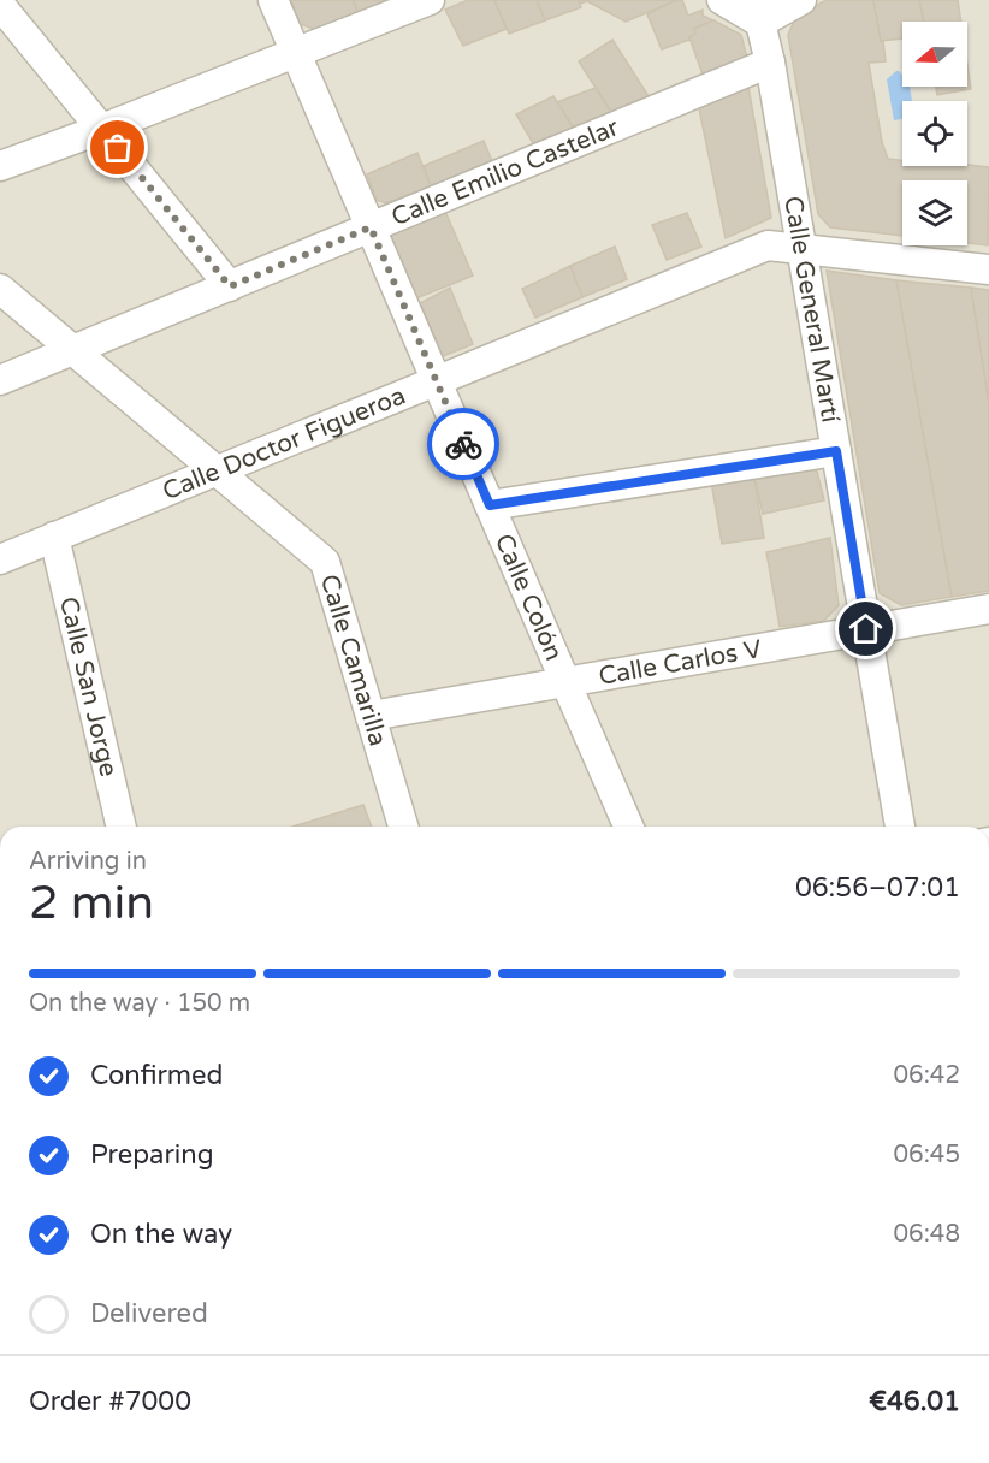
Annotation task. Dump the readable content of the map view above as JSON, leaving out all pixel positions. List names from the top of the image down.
{
  "streets": {
    "street": [
      "Calle Emilio Castelar",
      "Calle General Martí",
      "Calle Doctor Figueroa",
      "Calle Colón",
      "Calle Camarilla",
      "Calle Carlos V",
      "Calle San Jorge"
    ]
  },
  "crossings": [
    ["Calle Emilio Castelar", "Calle General Martí"],
    ["Calle Emilio Castelar", "Calle Colón"],
    ["Calle Emilio Castelar", "Calle Camarilla"],
    ["Calle General Martí", "Calle Doctor Figueroa"],
    ["Calle General Martí", "Calle Carlos V"],
    ["Calle Doctor Figueroa", "Calle Colón"],
    ["Calle Doctor Figueroa", "Calle Camarilla"],
    ["Calle Doctor Figueroa", "Calle San Jorge"],
    ["Calle Colón", "Calle Carlos V"],
    ["Calle Camarilla", "Calle Carlos V"]
  ],
  "north": "left",
  "page": {
    "heading": ["2 min", "Arriving in", "06:56–07:01"],
    "panel": ["Order #7000", "€46.01"],
    "bar": "On the way · 150 m",
    "list": [
      ["Confirmed", "06:42"],
      ["Preparing", "06:45"],
      ["On the way", "06:48"],
      "Delivered"
    ]
  }
}
